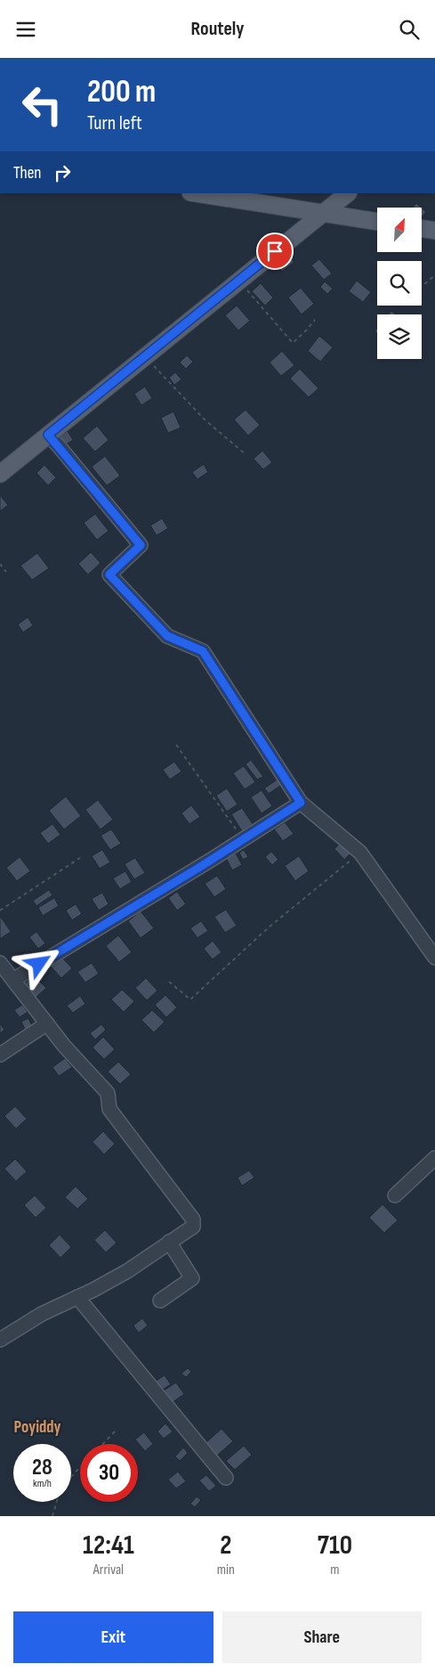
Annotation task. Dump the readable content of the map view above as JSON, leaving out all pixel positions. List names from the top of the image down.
{
  "districts": ["Poyiddy"],
  "north": "top right",
  "page": {
    "header": "Routely",
    "turn": ["200 m", "Turn left"],
    "then": "Then",
    "speed": "28 km/h",
    "limit": "30",
    "eta": [
      "12:41",
      "Arrival",
      "2",
      "min",
      "710",
      "m"
    ],
    "buttons": ["Exit", "Share"]
  }
}
